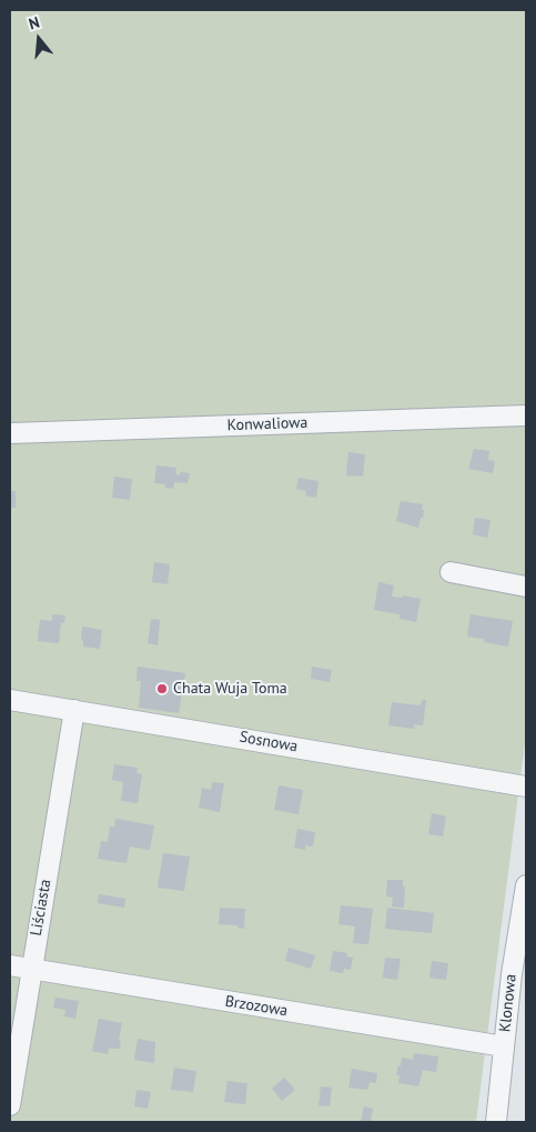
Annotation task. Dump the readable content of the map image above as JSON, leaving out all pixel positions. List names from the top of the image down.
{
  "streets": {
    "street": [
      "Konwaliowa",
      "Sosnowa",
      "Liściasta",
      "Klonowa",
      "Brzozowa"
    ]
  },
  "crossings": [
    ["Sosnowa", "Liściasta"],
    ["Liściasta", "Brzozowa"],
    ["Klonowa", "Brzozowa"]
  ],
  "places": ["Chata Wuja Toma"],
  "north": "top"
}
